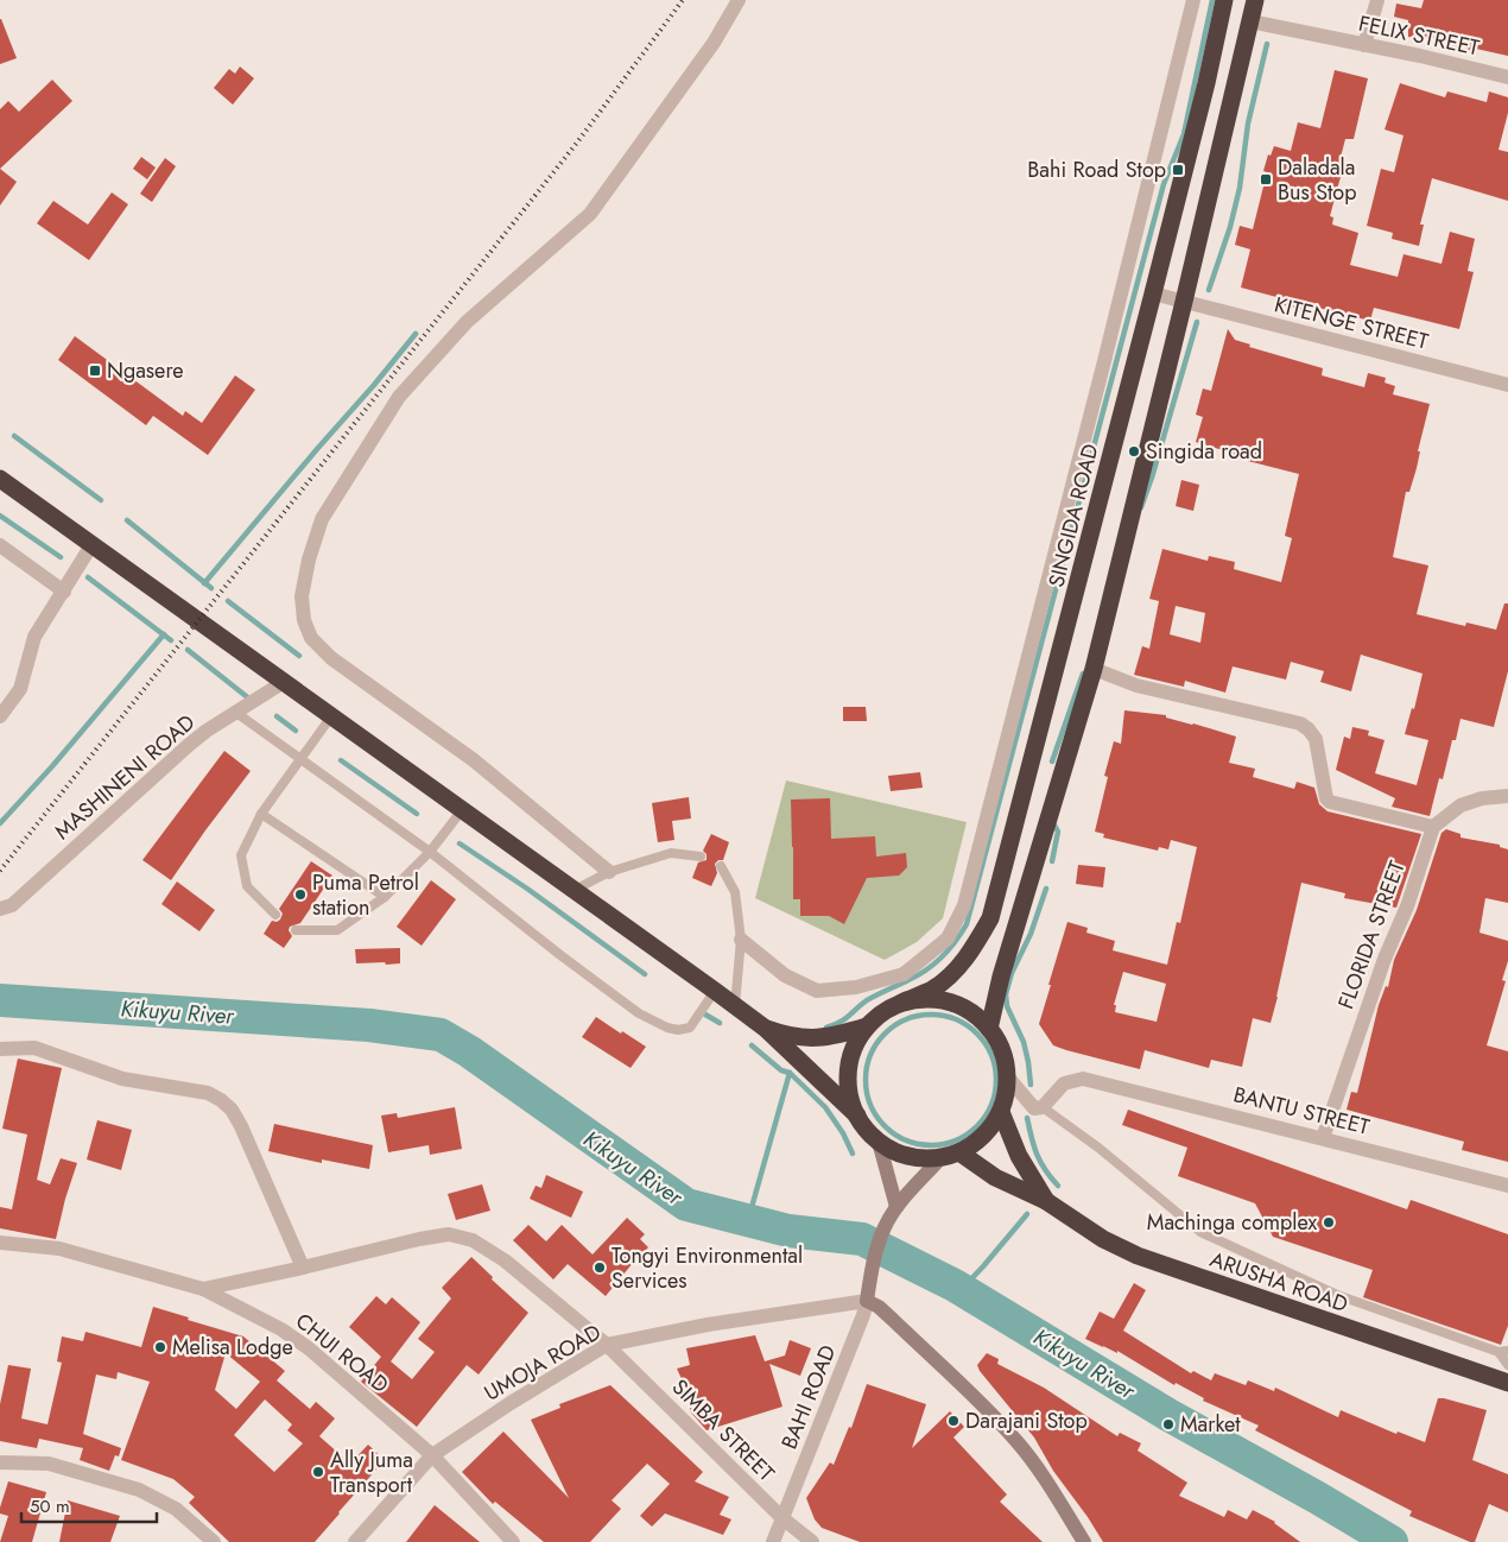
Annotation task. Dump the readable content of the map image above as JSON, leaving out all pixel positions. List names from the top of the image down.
{
  "streets": {
    "highway": ["SINGIDA ROAD", "ARUSHA ROAD"],
    "street": [
      "FELIX STREET",
      "KITENGE STREET",
      "MASHINENI ROAD",
      "FLORIDA STREET",
      "BANTU STREET",
      "CHUI ROAD",
      "UMOJA ROAD",
      "BAHI ROAD",
      "SIMBA STREET"
    ]
  },
  "crossings": [
    ["KITENGE STREET", "SINGIDA ROAD"],
    ["SINGIDA ROAD", "ARUSHA ROAD"],
    ["FLORIDA STREET", "BANTU STREET"],
    ["CHUI ROAD", "UMOJA ROAD"],
    ["CHUI ROAD", "SIMBA STREET"],
    ["UMOJA ROAD", "BAHI ROAD"],
    ["UMOJA ROAD", "SIMBA STREET"],
    ["BAHI ROAD", "SIMBA STREET"]
  ],
  "water": ["Kikuyu River"],
  "places": {
    "transit": ["Bahi Road Stop", "Daladala Bus Stop", "Ngasere"],
    "other": [
      "Singida road",
      "Puma Petrol station",
      "Machinga complex",
      "Tongyi Environmental Services",
      "Melisa Lodge",
      "Darajani Stop",
      "Market",
      "Ally Juma Transport"
    ]
  },
  "scale_bar": "50 m"
}
